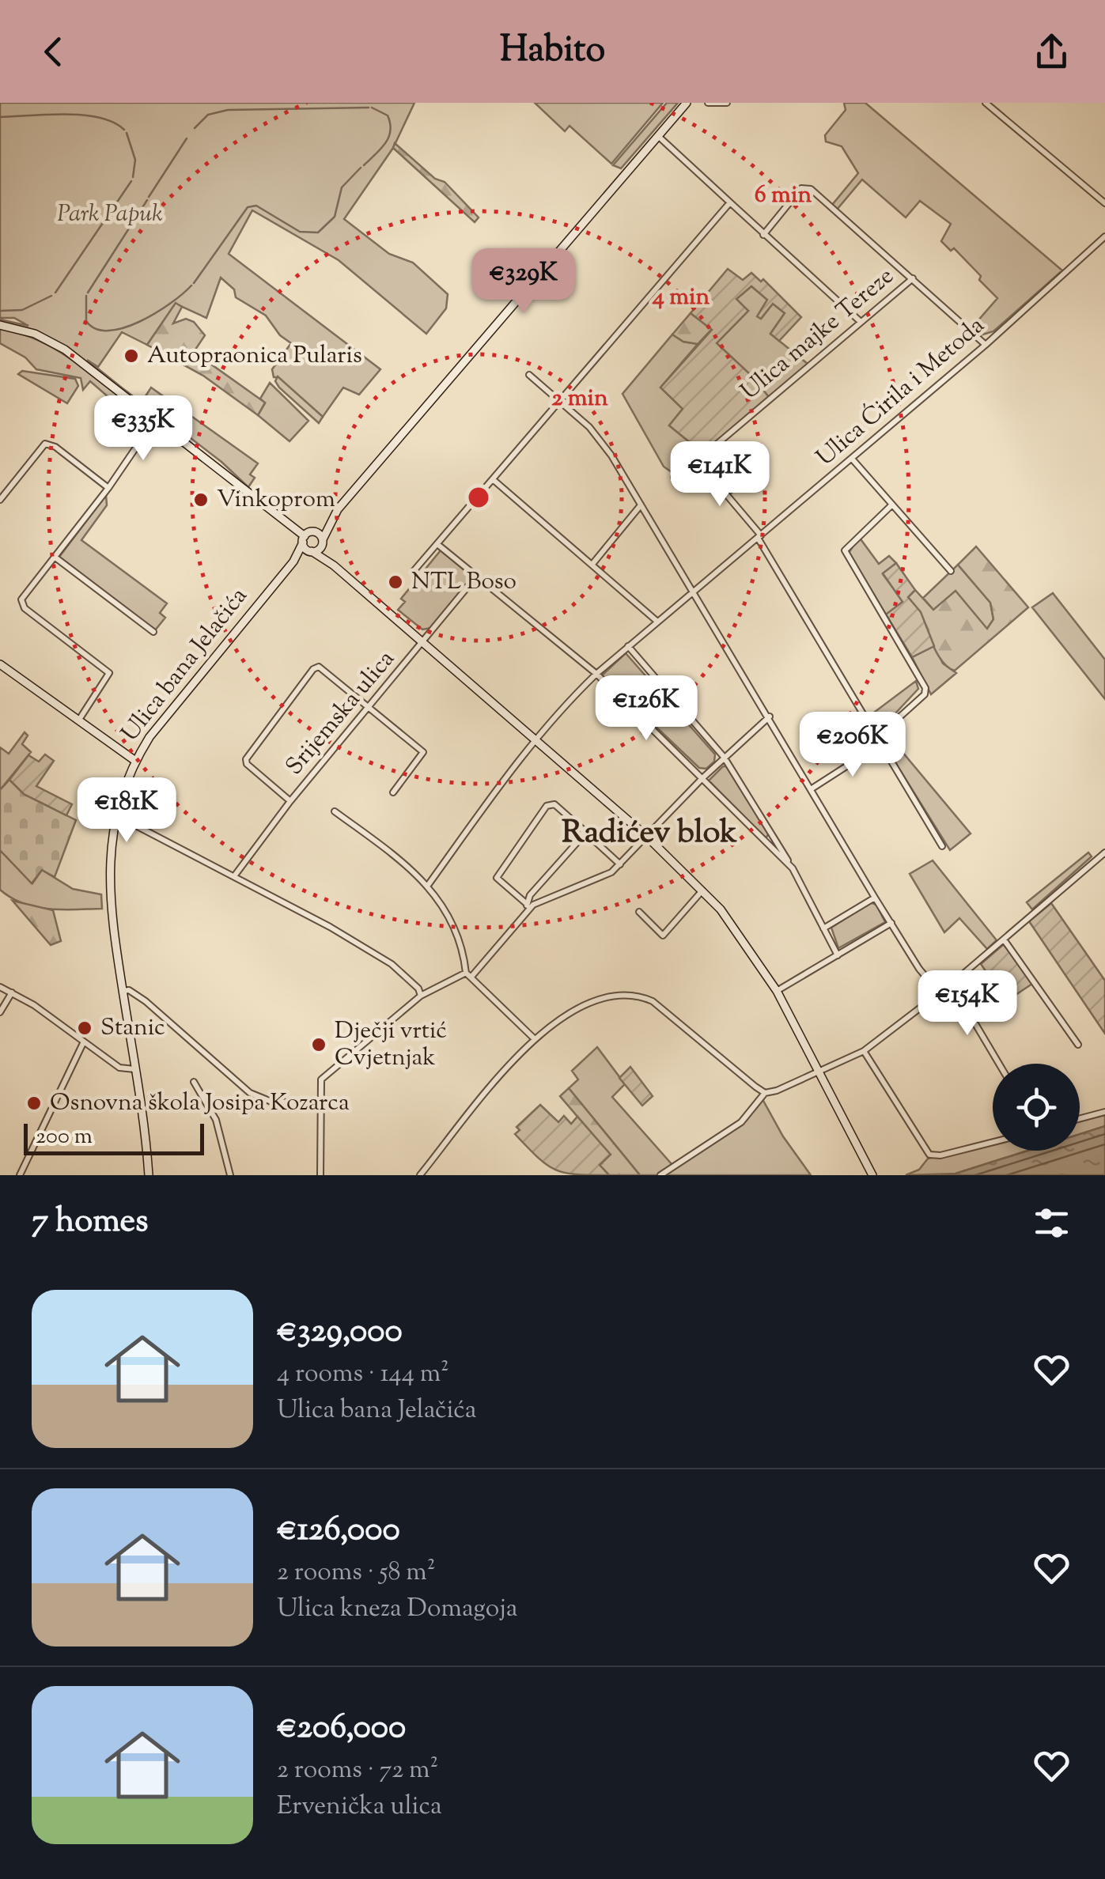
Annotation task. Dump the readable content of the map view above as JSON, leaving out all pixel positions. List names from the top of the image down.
{
  "streets": {
    "main road": ["Ulica bana Jelačića"],
    "street": ["Ulica majke Tereze", "Ulica Ćirila i Metoda", "Srijemska ulica"]
  },
  "districts": ["Radićev blok"],
  "parks": ["Park Papuk"],
  "places": [
    "Autopraonica Pularis",
    "Vinkoprom",
    "NTL Boso",
    "Stanic",
    "Dječji vrtić Cvjetnjak",
    "Osnovna škola Josipa Kozarca"
  ],
  "scale_bar": "200 m",
  "page": {
    "header": "Habito",
    "price": [
      "€329K",
      "€335K",
      "€141K",
      "€126K",
      "€206K",
      "€181K",
      "€154K"
    ],
    "scale": "200 m",
    "heading": "7 homes",
    "list": [
      {
        "name": "€329,000",
        "note": "4 rooms · 144 m² · Ulica bana Jelačića"
      },
      {
        "name": "€126,000",
        "note": "2 rooms · 58 m² · Ulica kneza Domagoja"
      },
      {
        "name": "€206,000",
        "note": "2 rooms · 72 m² · Ervenička ulica"
      }
    ]
  },
  "rings": ["6 min", "4 min", "2 min"]
}
